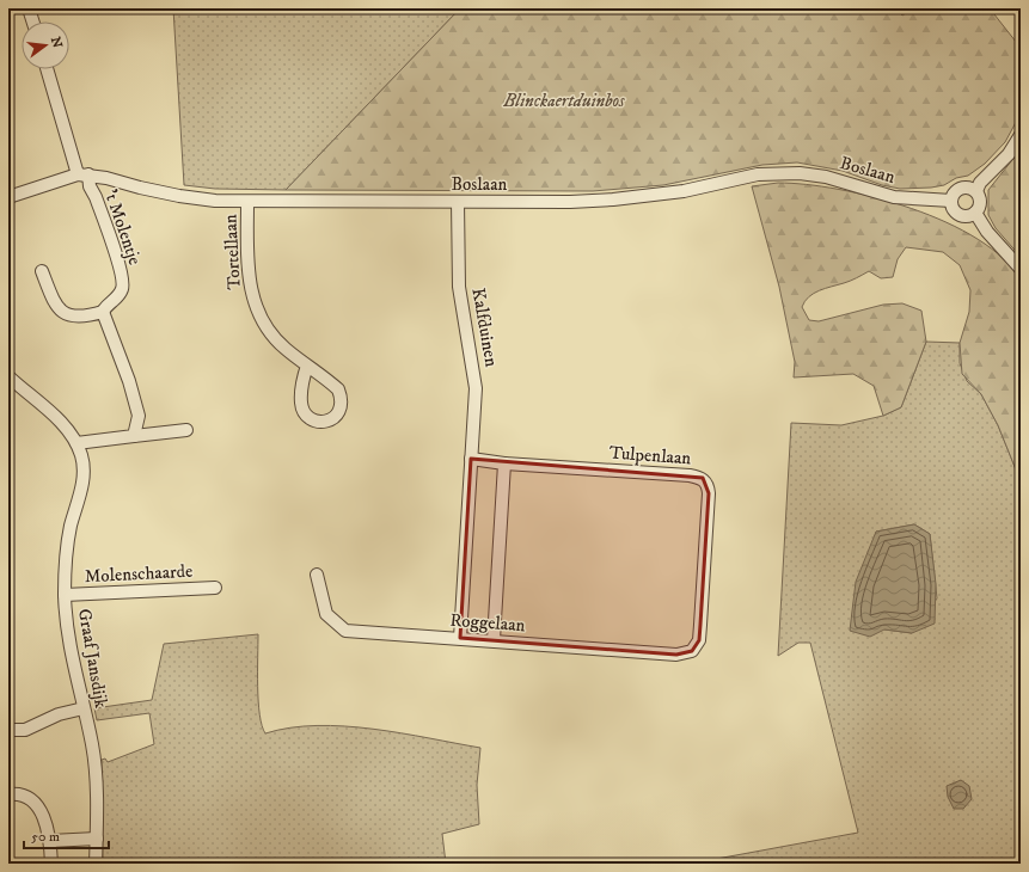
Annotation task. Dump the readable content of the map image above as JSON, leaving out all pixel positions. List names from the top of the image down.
{
  "streets": {
    "street": [
      "Boslaan",
      "'t Molentje",
      "Tortellaan",
      "Kalfduinen",
      "Tulpenlaan",
      "Molenschaarde",
      "Roggelaan",
      "Graaf Jansdijk"
    ]
  },
  "crossings": [
    ["Boslaan", "'t Molentje"],
    ["Boslaan", "Tortellaan"],
    ["Boslaan", "Kalfduinen"],
    ["Kalfduinen", "Roggelaan"],
    ["Tulpenlaan", "Roggelaan"],
    ["Molenschaarde", "Graaf Jansdijk"]
  ],
  "parks": ["Blinckaertduinbos"],
  "scale_bar": "50 m",
  "north": "right"
}
